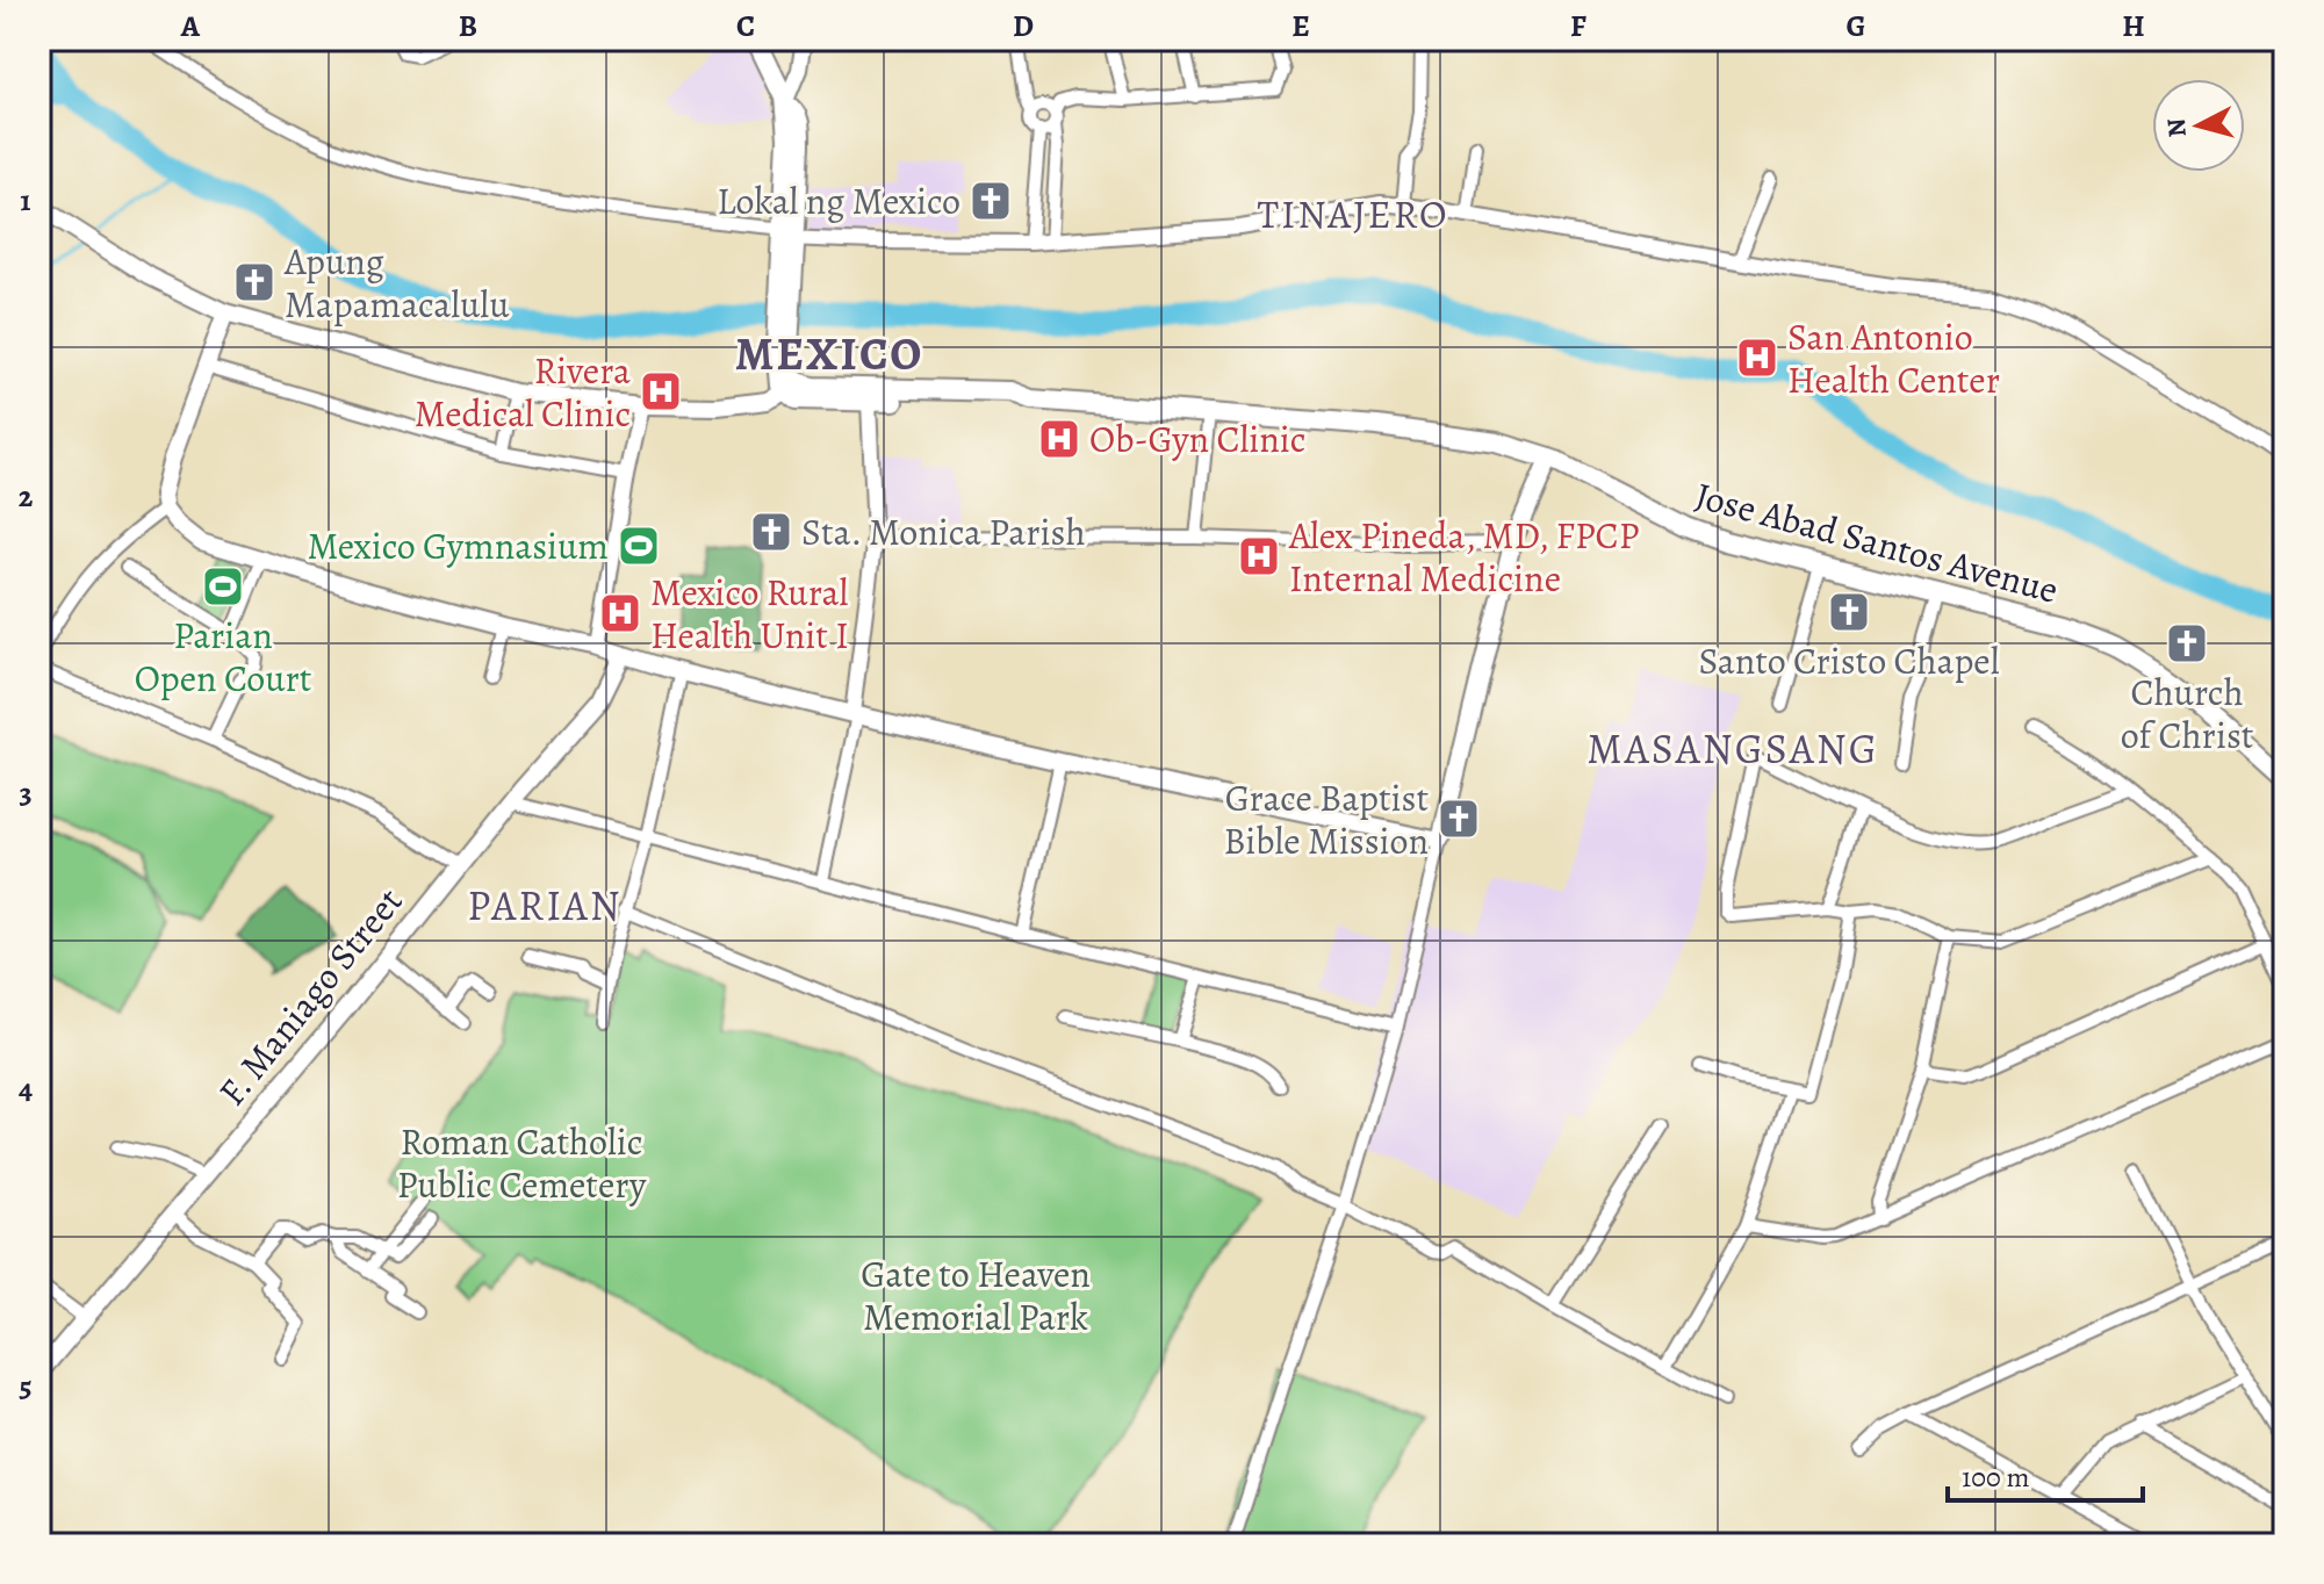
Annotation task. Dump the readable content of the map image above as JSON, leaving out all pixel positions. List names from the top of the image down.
{
  "streets": {
    "highway": ["Jose Abad Santos Avenue"],
    "main road": ["F. Maniago Street"]
  },
  "districts": [
    "TINAJERO",
    "MEXICO",
    "MASANGSANG",
    "PARIAN"
  ],
  "parks": ["Roman Catholic Public Cemetery", "Gate to Heaven Memorial Park"],
  "places": {
    "church": [
      "Lokal ng Mexico",
      "Apung Mapamacalulu",
      "Sta. Monica Parish",
      "Santo Cristo Chapel",
      "Church of Christ",
      "Grace Baptist Bible Mission"
    ],
    "hospital": [
      "San Antonio Health Center",
      "Rivera Medical Clinic",
      "Ob-Gyn Clinic",
      "Alex Pineda, MD, FPCP Internal Medicine",
      "Mexico Rural Health Unit I"
    ],
    "sports": ["Mexico Gymnasium", "Parian Open Court"]
  },
  "scale_bar": "100 m",
  "north": "left",
  "grid": {
    "columns": [
      "A",
      "B",
      "C",
      "D",
      "E",
      "F",
      "G",
      "H"
    ],
    "rows": [
      "1",
      "2",
      "3",
      "4",
      "5"
    ]
  }
}
